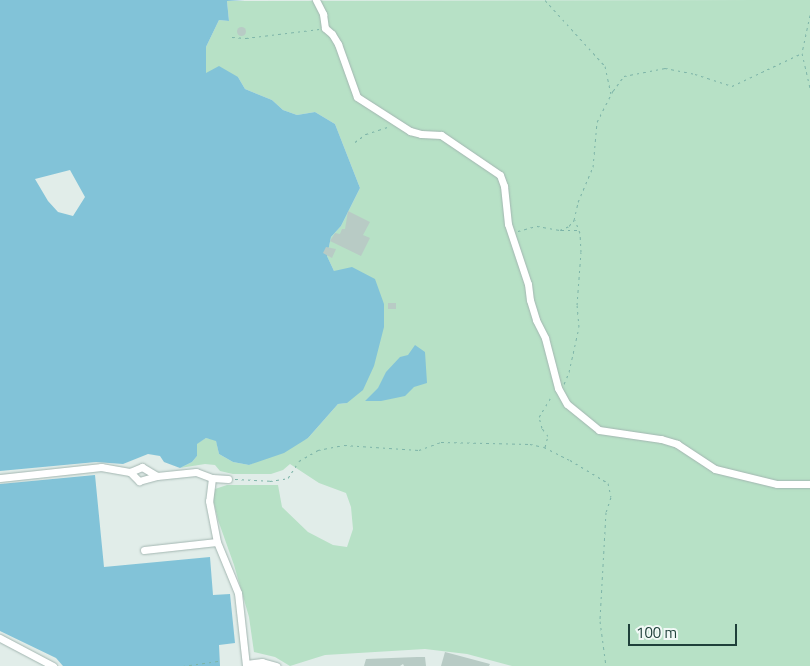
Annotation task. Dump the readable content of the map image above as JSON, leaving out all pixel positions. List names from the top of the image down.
{
  "scale_bar": "100 m"
}
